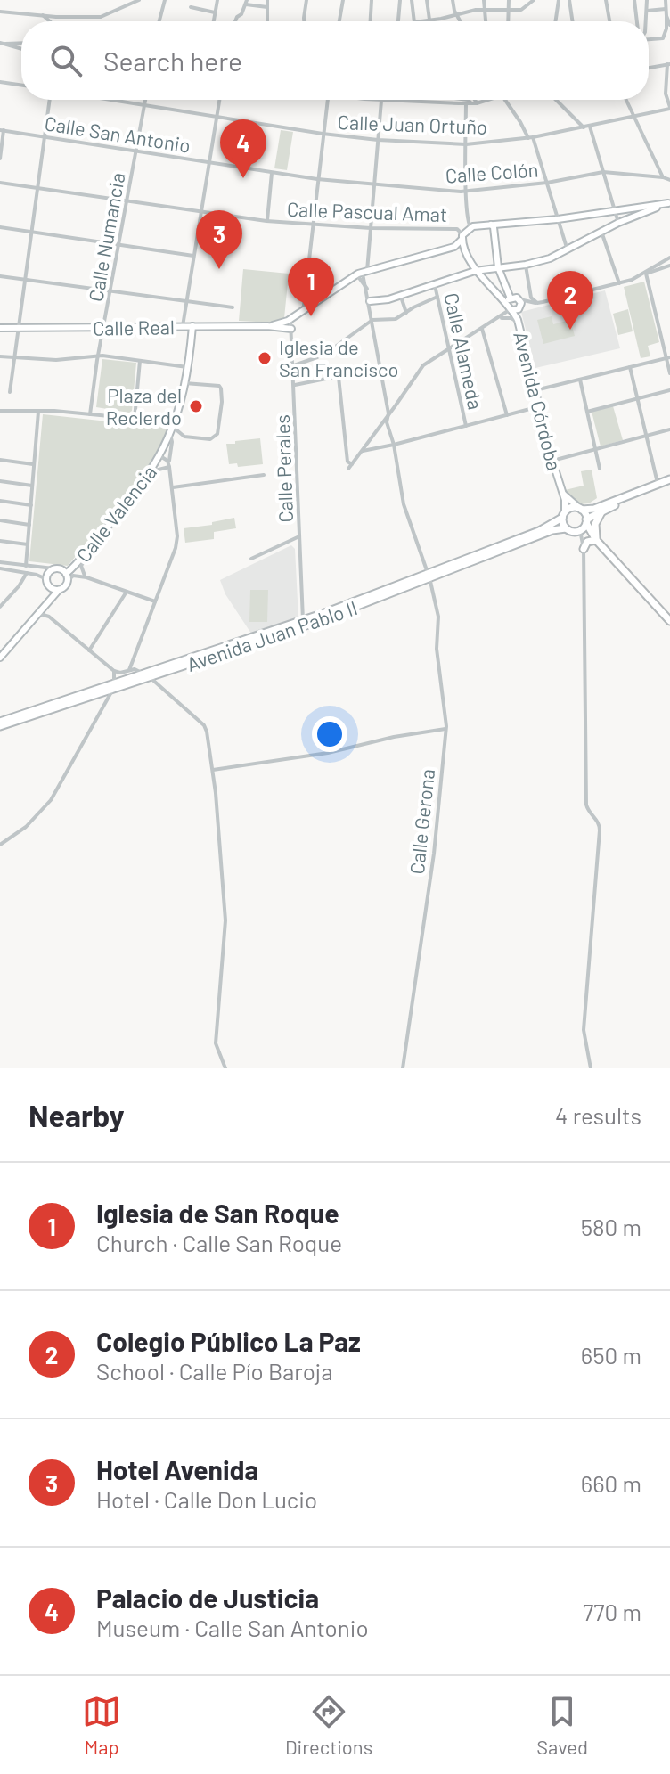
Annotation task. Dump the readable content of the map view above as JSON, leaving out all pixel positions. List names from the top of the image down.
{
  "streets": {
    "main road": [
      "Calle Real",
      "Avenida Córdoba",
      "Calle Valencia",
      "Avenida Juan Pablo II"
    ],
    "street": [
      "Calle Juan Ortuño",
      "Calle San Antonio",
      "Calle Colón",
      "Calle Pascual Amat",
      "Calle Numancia",
      "Calle Alameda",
      "Calle Perales",
      "Calle Gerona"
    ]
  },
  "crossings": [
    ["Calle Juan Ortuño", "Calle Numancia"],
    ["Calle San Antonio", "Calle Colón"],
    ["Calle San Antonio", "Calle Numancia"],
    ["Calle Pascual Amat", "Calle Numancia"],
    ["Calle Numancia", "Calle Real"],
    ["Calle Real", "Calle Valencia"],
    ["Calle Perales", "Avenida Juan Pablo II"],
    ["Avenida Juan Pablo II", "Calle Gerona"]
  ],
  "places": ["Iglesia de San Francisco", "Plaza del Reclerdo"],
  "page": {
    "search": "Search here",
    "pins": [
      "4",
      "3",
      "1",
      "2"
    ],
    "heading": ["Nearby", "4 results"],
    "list": [
      {
        "mark": "1",
        "name": "Iglesia de San Roque",
        "note": "Church · Calle San Roque",
        "value": "580 m"
      },
      {
        "mark": "2",
        "name": "Colegio Público La Paz",
        "note": "School · Calle Pío Baroja",
        "value": "650 m"
      },
      {
        "mark": "3",
        "name": "Hotel Avenida",
        "note": "Hotel · Calle Don Lucio",
        "value": "660 m"
      },
      {
        "mark": "4",
        "name": "Palacio de Justicia",
        "note": "Museum · Calle San Antonio",
        "value": "770 m"
      }
    ],
    "nav": ["Map", "Directions", "Saved"]
  }
}
